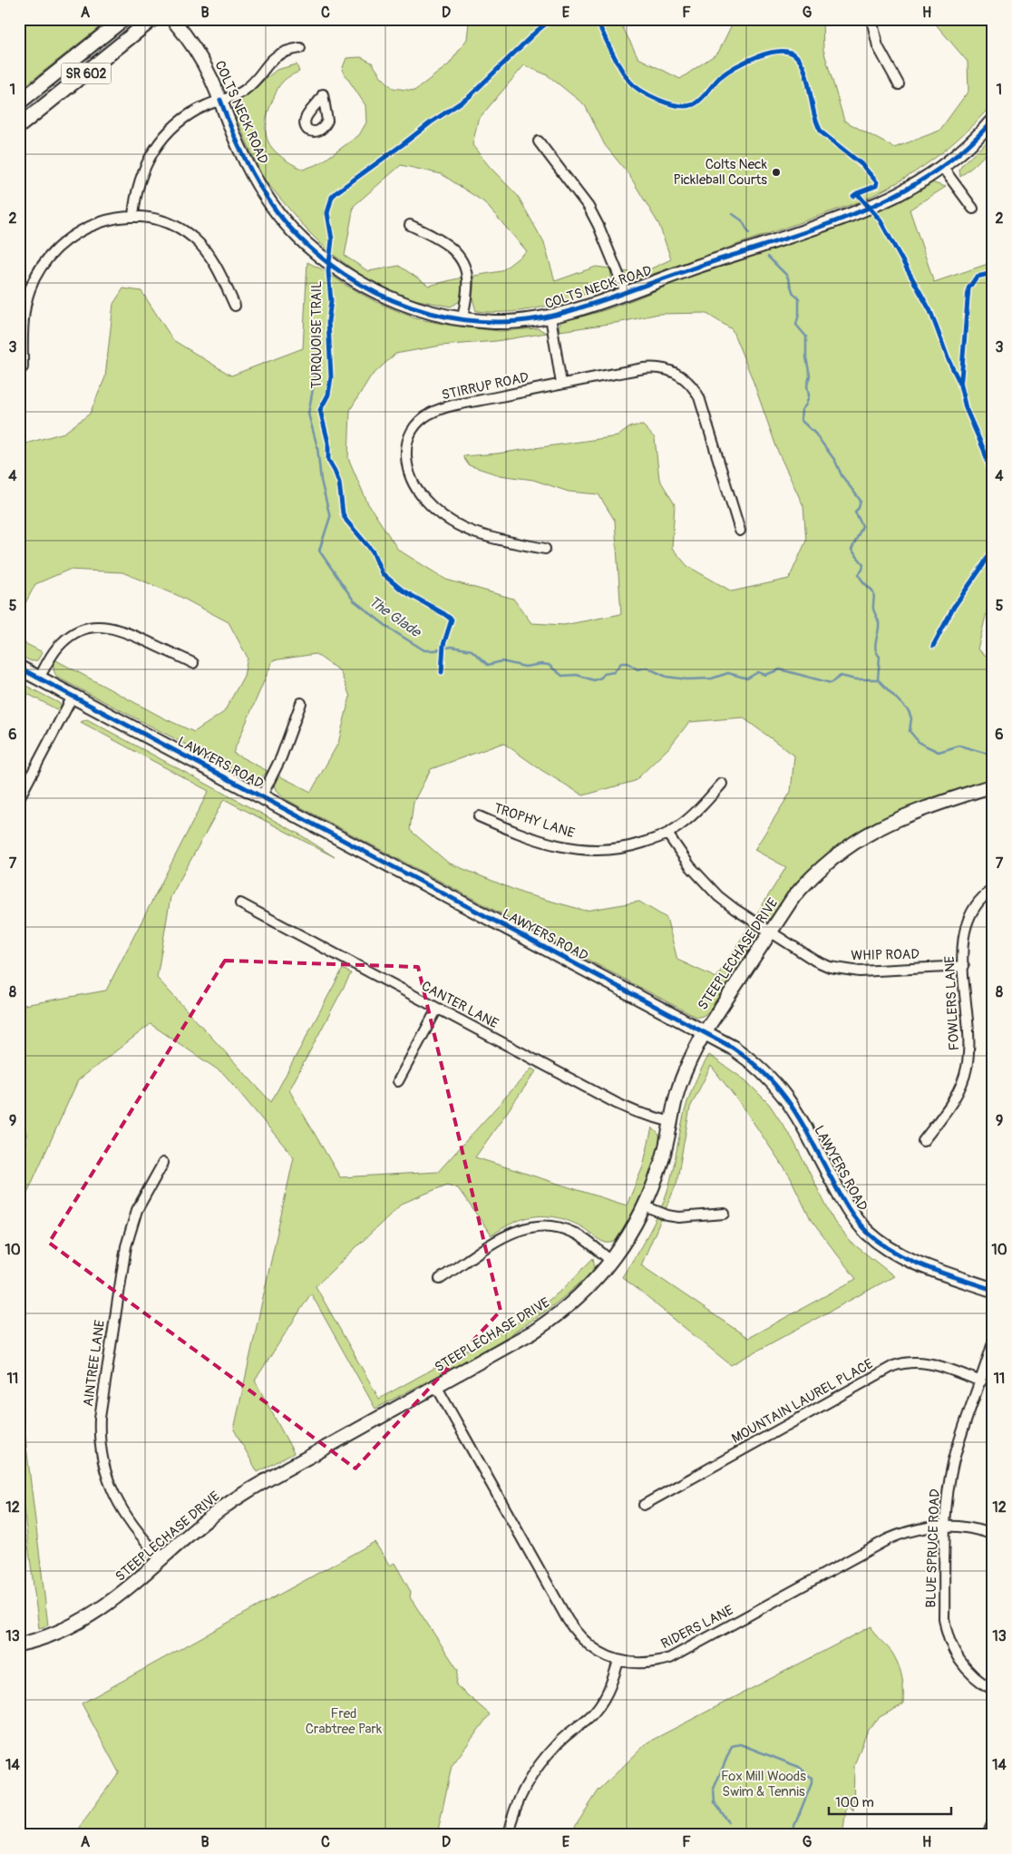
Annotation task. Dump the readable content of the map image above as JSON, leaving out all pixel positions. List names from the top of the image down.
{
  "streets": {
    "main road": ["SR 602", "LAWYERS ROAD"],
    "street": [
      "COLTS NECK ROAD",
      "STIRRUP ROAD",
      "TROPHY LANE",
      "STEEPLECHASE DRIVE",
      "WHIP ROAD",
      "FOWLERS LANE",
      "CANTER LANE",
      "AINTREE LANE",
      "MOUNTAIN LAUREL PLACE",
      "BLUE SPRUCE ROAD",
      "RIDERS LANE"
    ],
    "cycle path": ["TURQUOISE TRAIL"]
  },
  "crossings": [
    ["LAWYERS ROAD", "STEEPLECHASE DRIVE"],
    ["TROPHY LANE", "WHIP ROAD"],
    ["STEEPLECHASE DRIVE", "WHIP ROAD"],
    ["STEEPLECHASE DRIVE", "CANTER LANE"],
    ["STEEPLECHASE DRIVE", "AINTREE LANE"],
    ["STEEPLECHASE DRIVE", "RIDERS LANE"],
    ["WHIP ROAD", "FOWLERS LANE"],
    ["MOUNTAIN LAUREL PLACE", "BLUE SPRUCE ROAD"],
    ["BLUE SPRUCE ROAD", "RIDERS LANE"]
  ],
  "water": ["The Glade"],
  "parks": ["Fred Crabtree Park", "Fox Mill Woods Swim & Tennis"],
  "places": ["Colts Neck Pickleball Courts"],
  "scale_bar": "100 m",
  "grid": {
    "columns": [
      "A",
      "B",
      "C",
      "D",
      "E",
      "F",
      "G",
      "H"
    ],
    "rows": [
      "1",
      "2",
      "3",
      "4",
      "5",
      "6",
      "7",
      "8",
      "9",
      "10",
      "11",
      "12",
      "13",
      "14"
    ]
  }
}
